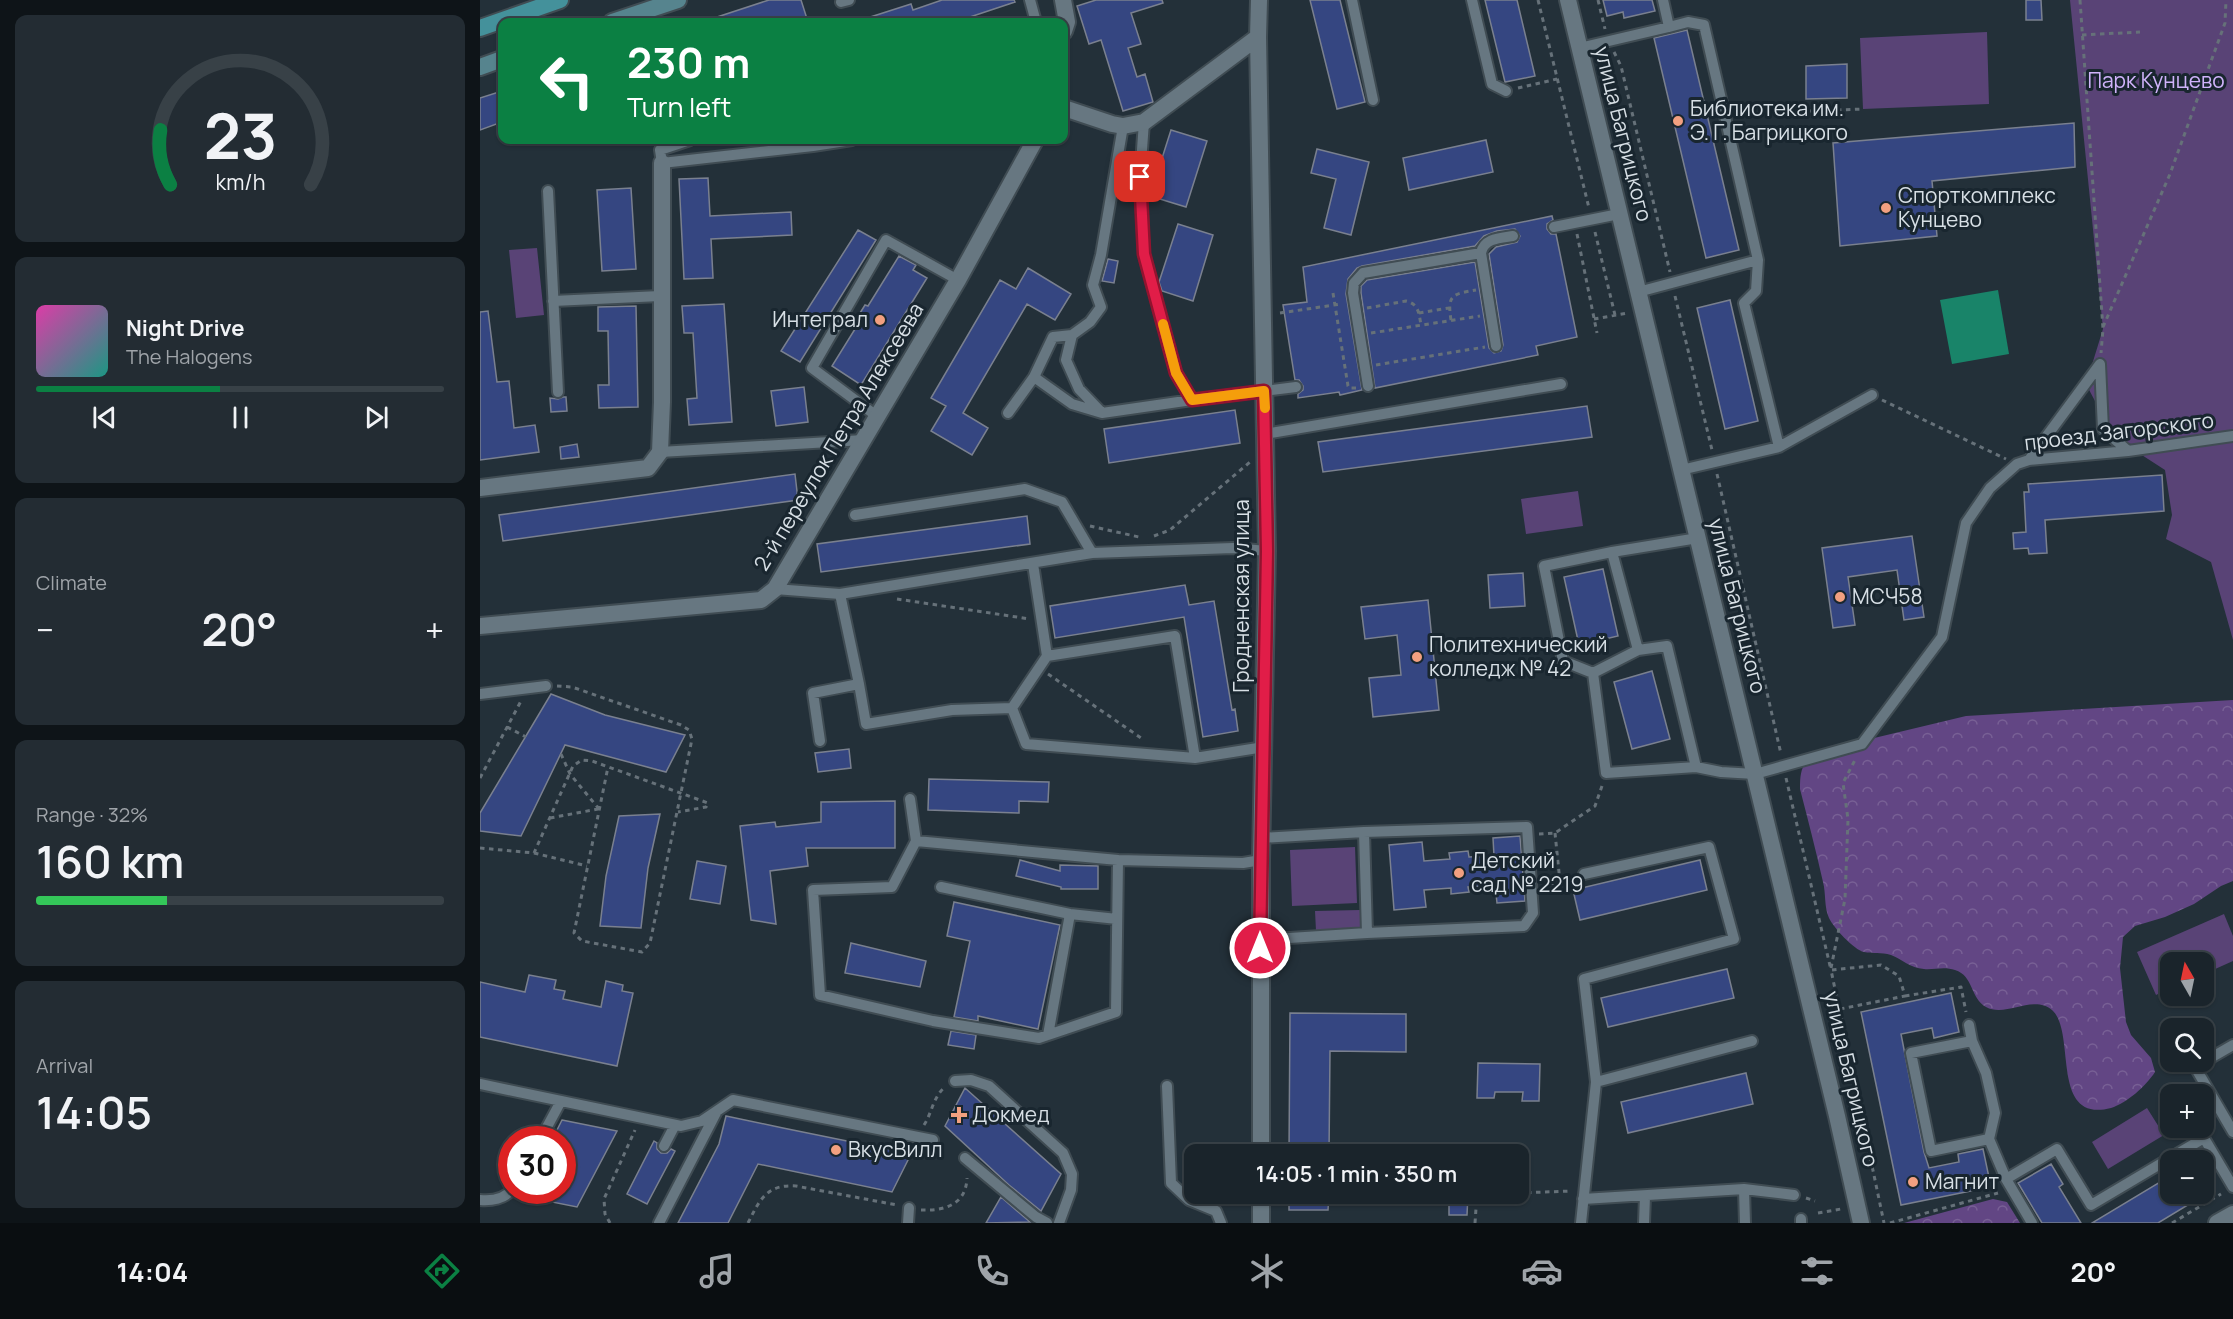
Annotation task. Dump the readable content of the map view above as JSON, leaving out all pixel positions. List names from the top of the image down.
{
  "streets": {
    "street": ["улица Багрицкого", "2-й переулок Петра Алексеева", "Гродненская улица"],
    "lane": ["проезд Загорского"]
  },
  "parks": ["Парк Кунцево"],
  "places": {
    "other": [
      "Библиотека им. Э. Г. Багрицкого",
      "Спорткомплекс Кунцево",
      "Интеграл",
      "МСЧ58",
      "Политехнический колледж № 42",
      "Детский сад № 2219",
      "ВкусВилл",
      "Магнит"
    ],
    "health": ["Докмед"]
  },
  "north": "top",
  "page": {
    "turn": ["230 m", "Turn left"],
    "song": ["Night Drive", "The Halogens"],
    "tile": [
      "Climate",
      ["Range · 32%", "160 km"],
      ["Arrival", "14:05"]
    ],
    "heat": ["−", "20°", "+"],
    "map_buttons": ["+", "−"],
    "limit": "30",
    "trip": "14:05 · 1 min · 350 m",
    "tabs": ["14:04", "20°"],
    "gauge": ["23", "km/h"]
  }
}
